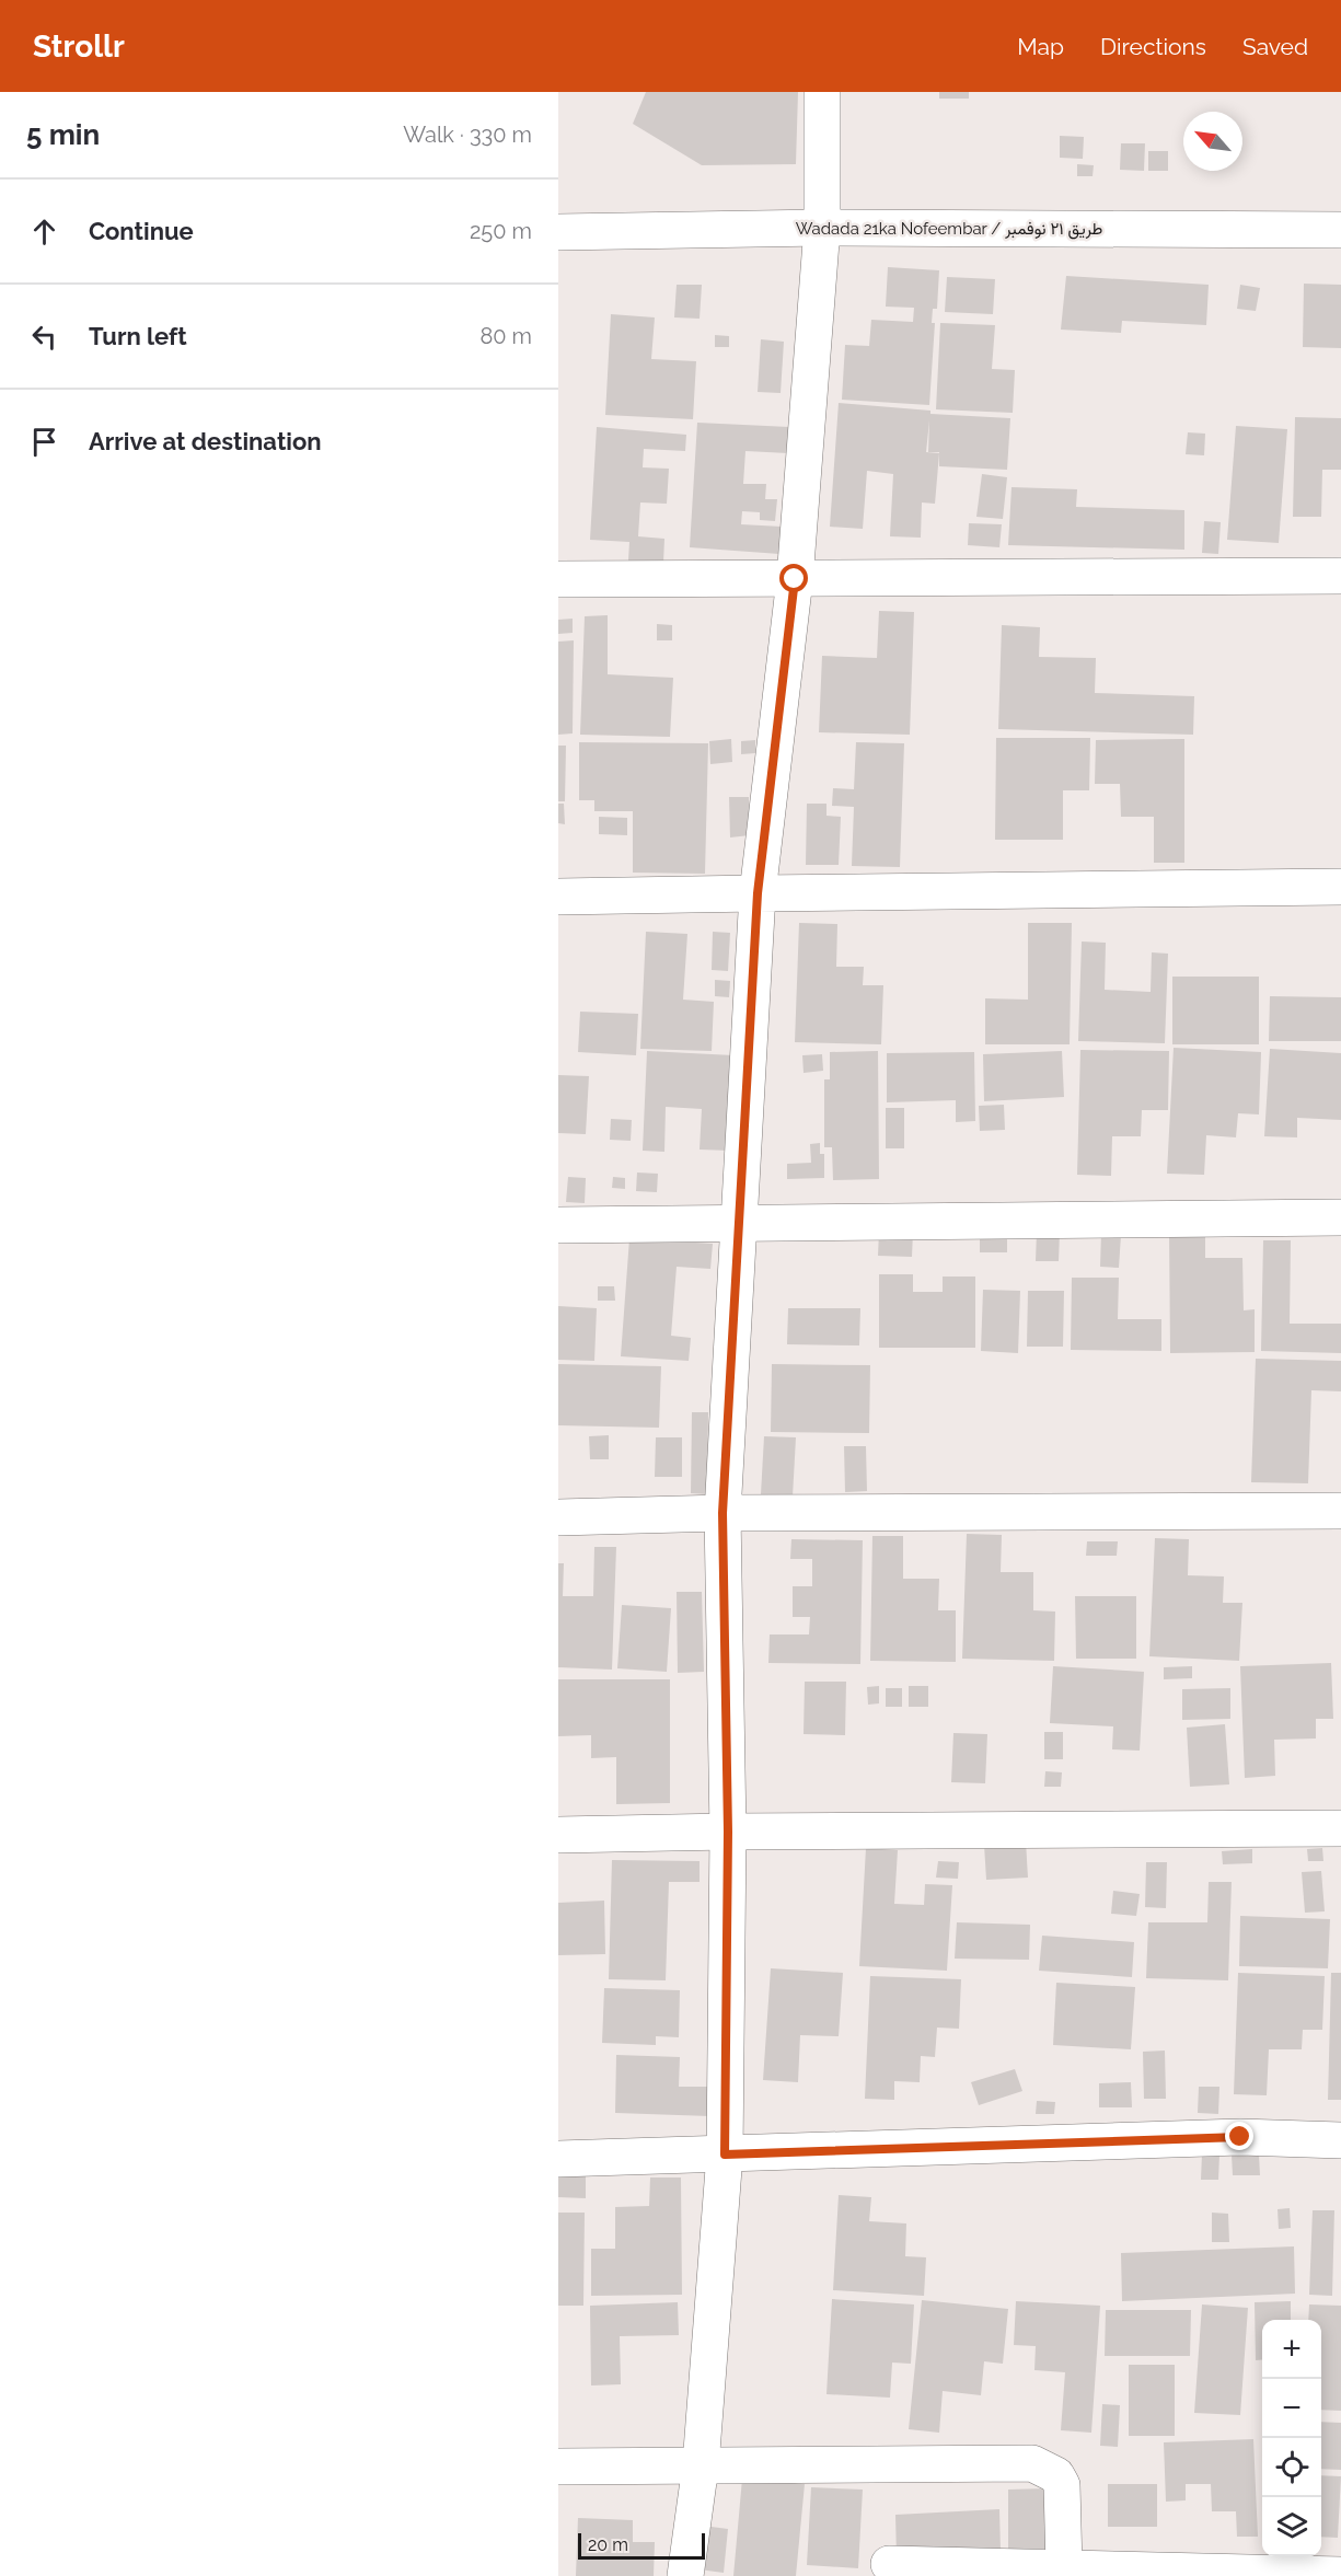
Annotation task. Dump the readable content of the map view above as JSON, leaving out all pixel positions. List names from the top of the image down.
{
  "streets": {
    "street": ["Wadada 21ka Nofeembar / طريق ٢١ نوفمبر"]
  },
  "scale_bar": "20 m",
  "north": "top left",
  "page": {
    "header": "Strollr",
    "nav": ["Map", "Directions", "Saved"],
    "heading": ["5 min", "Walk · 330 m"],
    "list": [
      ["Continue", "250 m"],
      ["Turn left", "80 m"],
      "Arrive at destination"
    ],
    "map_buttons": ["+", "−"],
    "scale": "20 m"
  }
}
